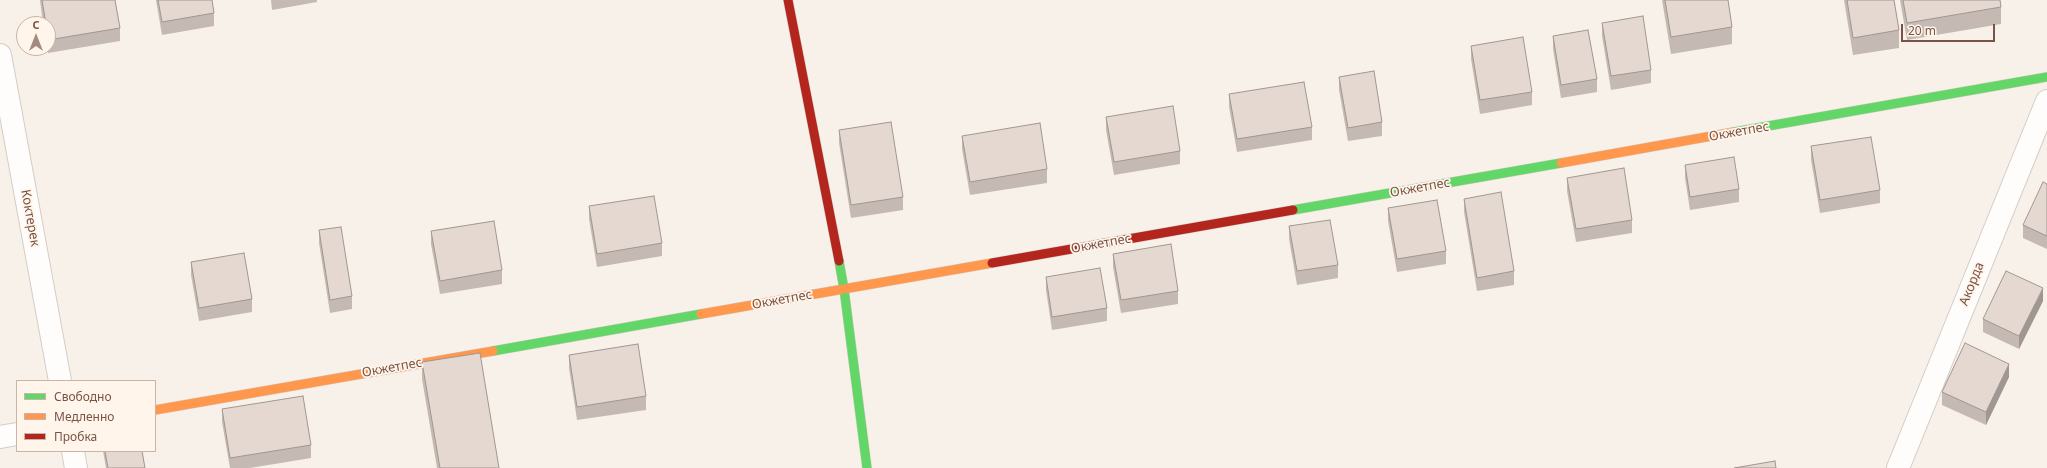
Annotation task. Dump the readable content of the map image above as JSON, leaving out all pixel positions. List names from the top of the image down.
{
  "streets": {
    "street": ["Окжетпес", "Коктерек", "Акорда"]
  },
  "legend": ["Свободно", "Медленно", "Пробка"],
  "scale_bar": "20 m",
  "north": "top"
}
